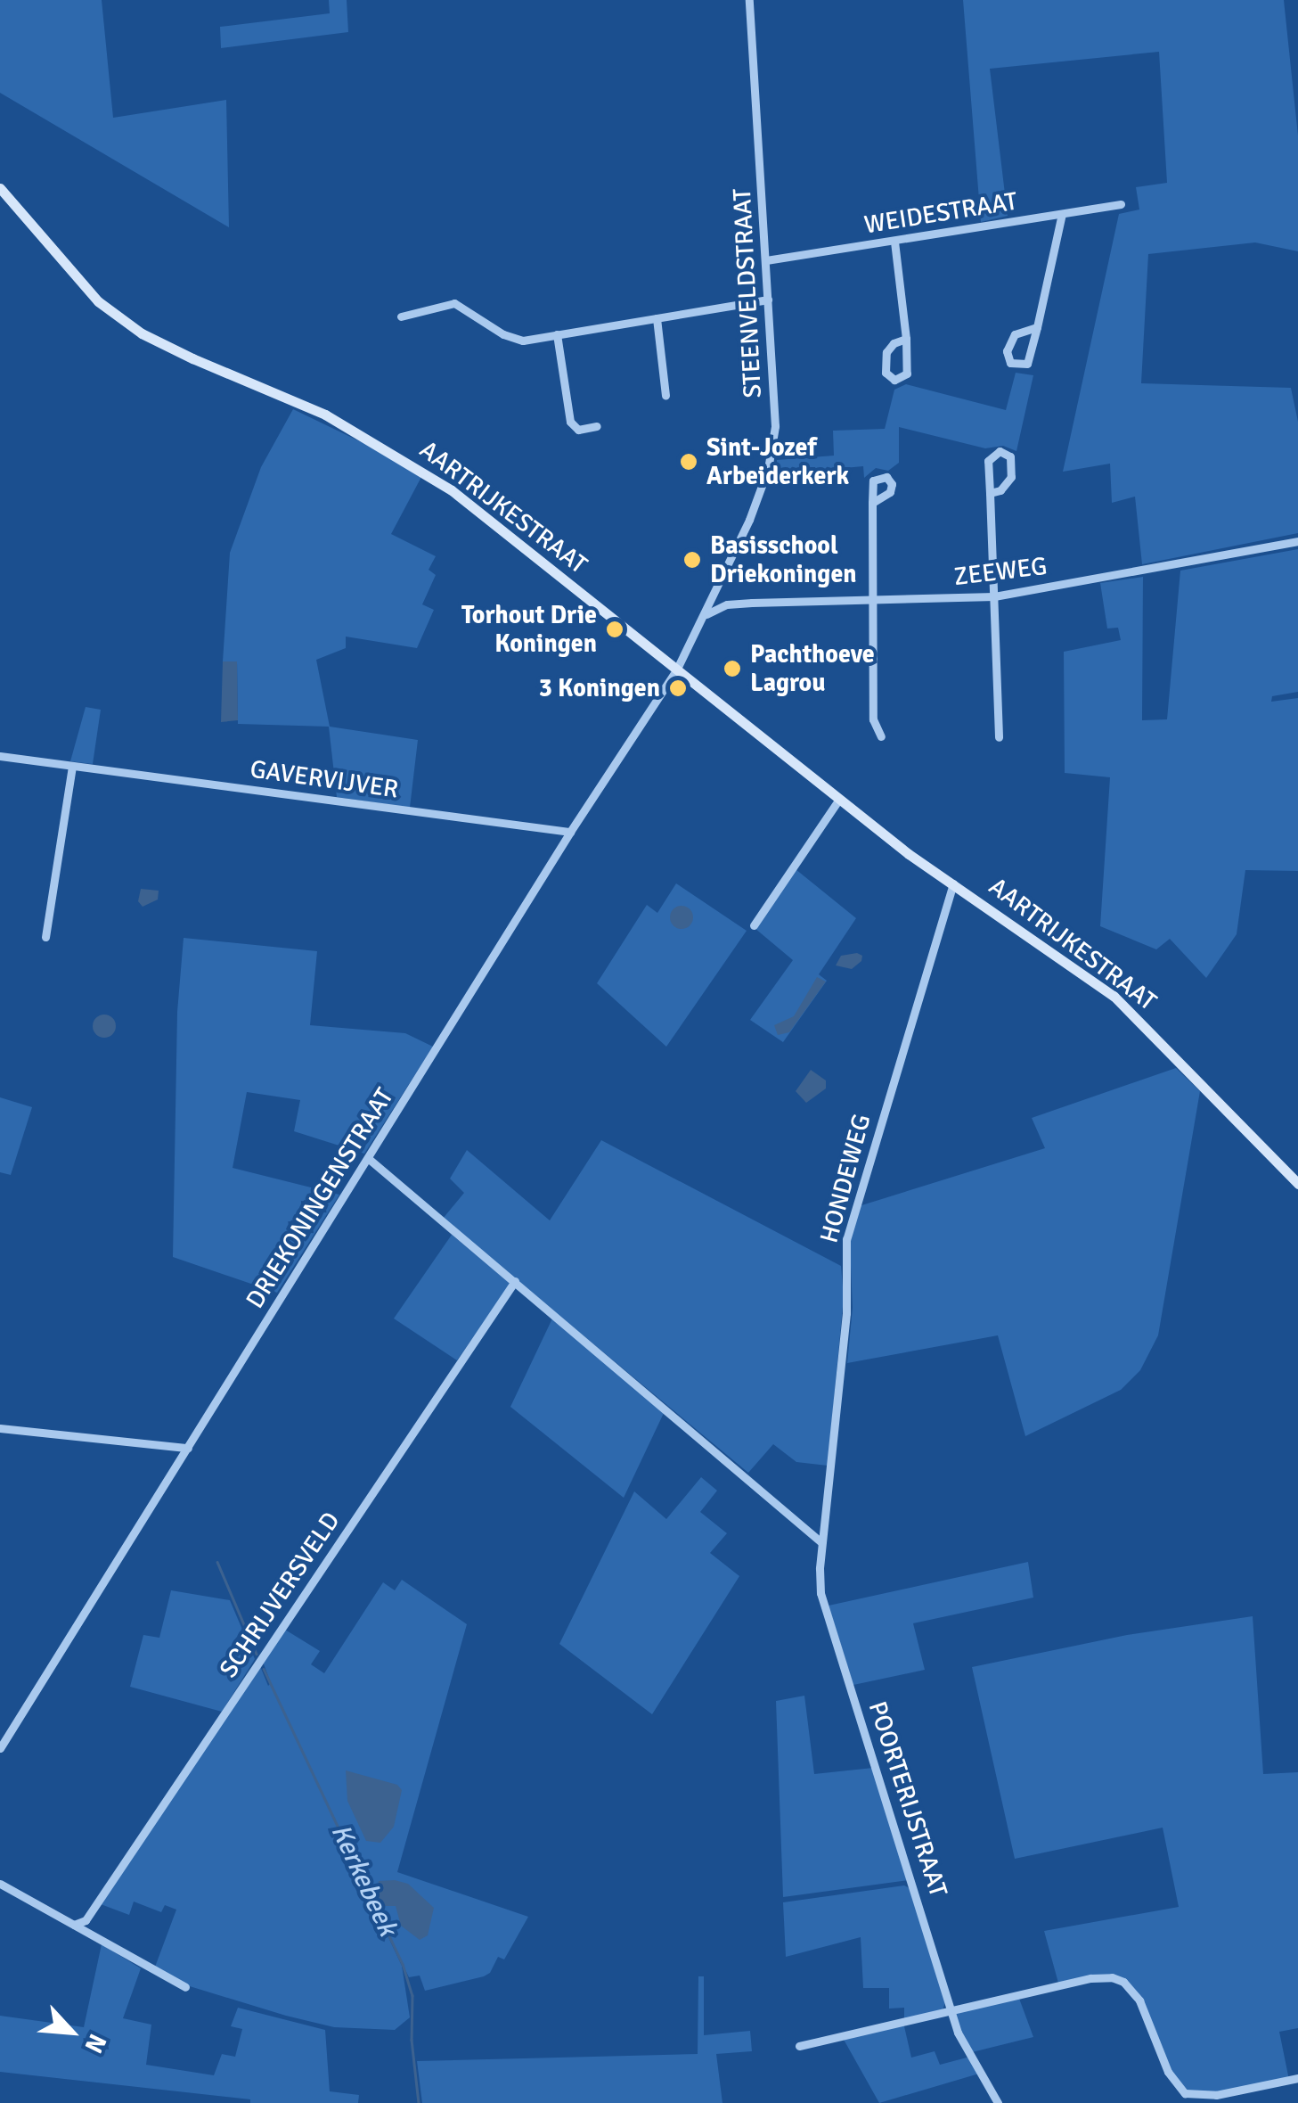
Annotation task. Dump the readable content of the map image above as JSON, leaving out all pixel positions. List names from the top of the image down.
{
  "streets": {
    "street": [
      "WEIDESTRAAT",
      "STEENVELDSTRAAT",
      "AARTRIJKESTRAAT",
      "ZEEWEG",
      "GAVERVIJVER",
      "HONDEWEG",
      "DRIEKONINGENSTRAAT",
      "SCHRIJVERSVELD",
      "POORTERIJSTRAAT"
    ]
  },
  "crossings": [
    ["WEIDESTRAAT", "STEENVELDSTRAAT"],
    ["STEENVELDSTRAAT", "AARTRIJKESTRAAT"],
    ["STEENVELDSTRAAT", "ZEEWEG"],
    ["STEENVELDSTRAAT", "DRIEKONINGENSTRAAT"],
    ["AARTRIJKESTRAAT", "HONDEWEG"],
    ["AARTRIJKESTRAAT", "DRIEKONINGENSTRAAT"],
    ["GAVERVIJVER", "DRIEKONINGENSTRAAT"],
    ["HONDEWEG", "POORTERIJSTRAAT"]
  ],
  "water": ["Kerkebeek"],
  "places": [
    "Sint-Jozef Arbeiderkerk",
    "Basisschool Driekoningen",
    "Torhout Drie Koningen",
    "Pachthoeve Lagrou",
    "3 Koningen"
  ],
  "north": "bottom right"
}
